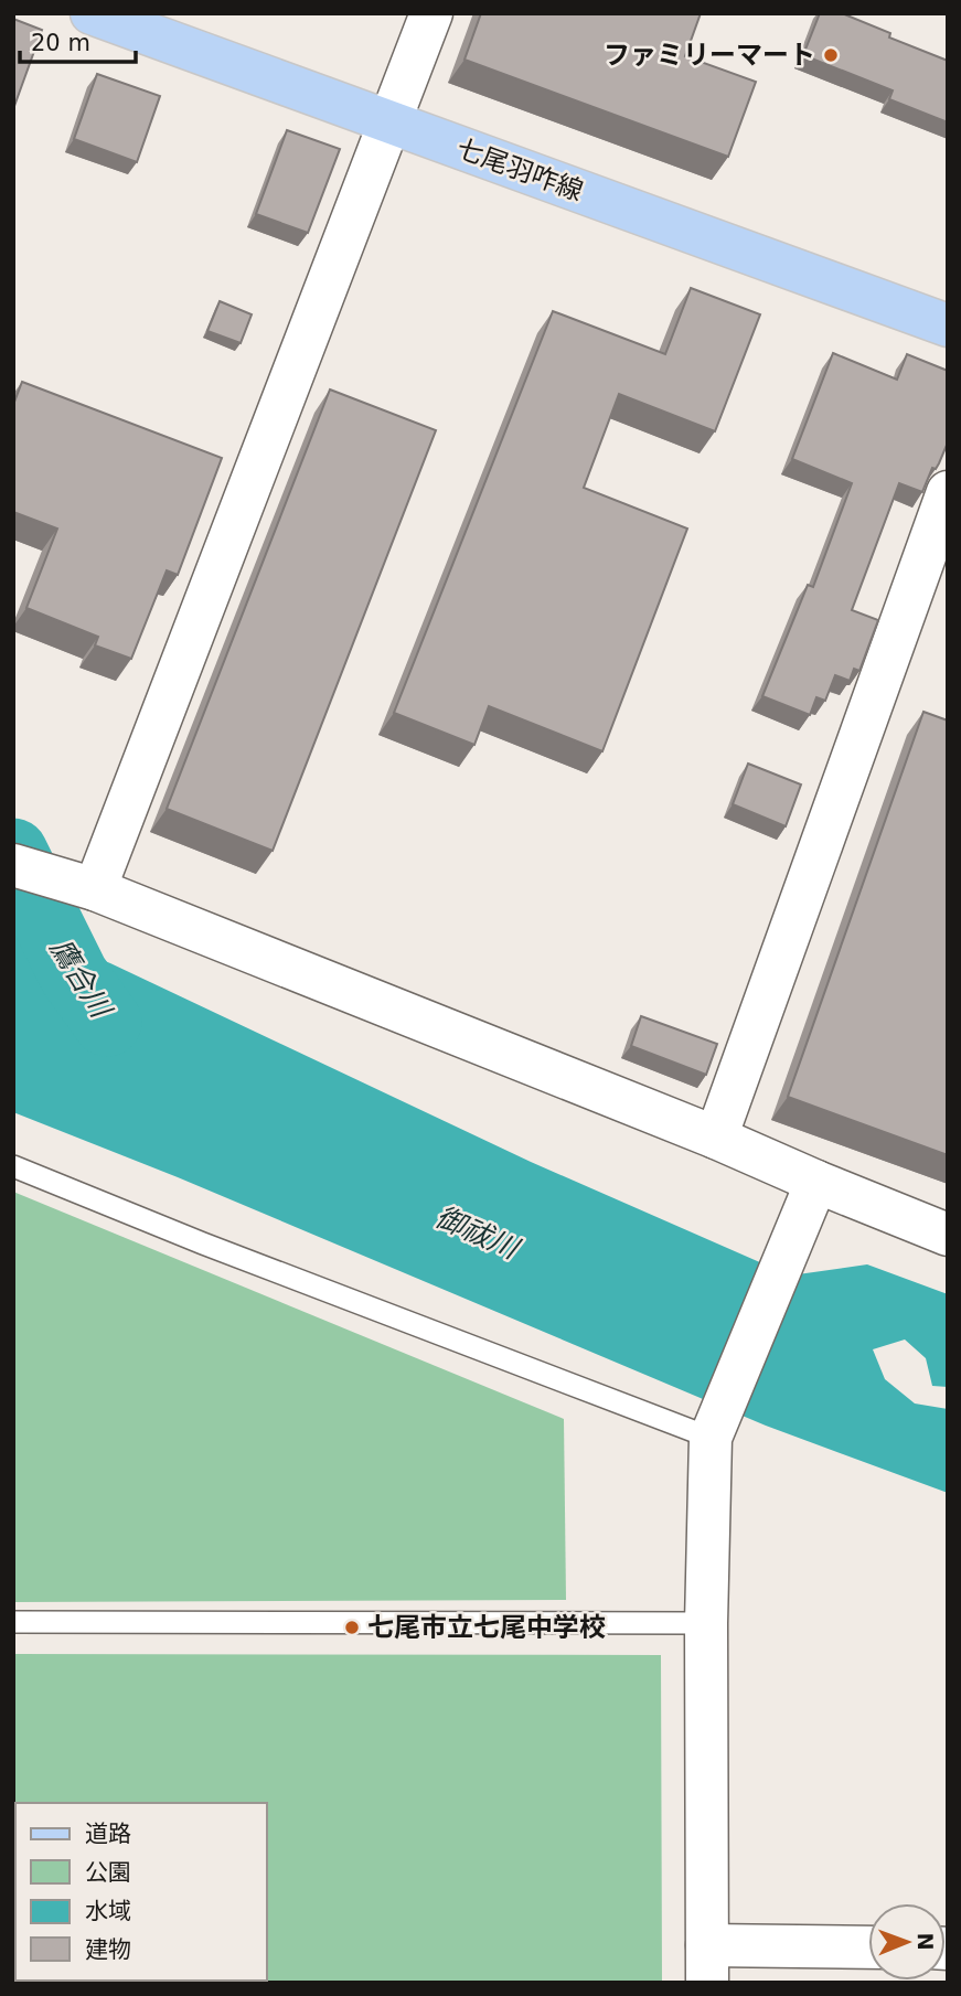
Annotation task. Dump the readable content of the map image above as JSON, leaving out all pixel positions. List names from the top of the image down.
{
  "streets": {
    "main road": ["七尾羽咋線"]
  },
  "water": ["鷹合川", "御祓川"],
  "places": ["ファミリーマート", "七尾市立七尾中学校"],
  "legend": [
    "道路",
    "公園",
    "水域",
    "建物"
  ],
  "scale_bar": "20 m",
  "north": "right"
}
